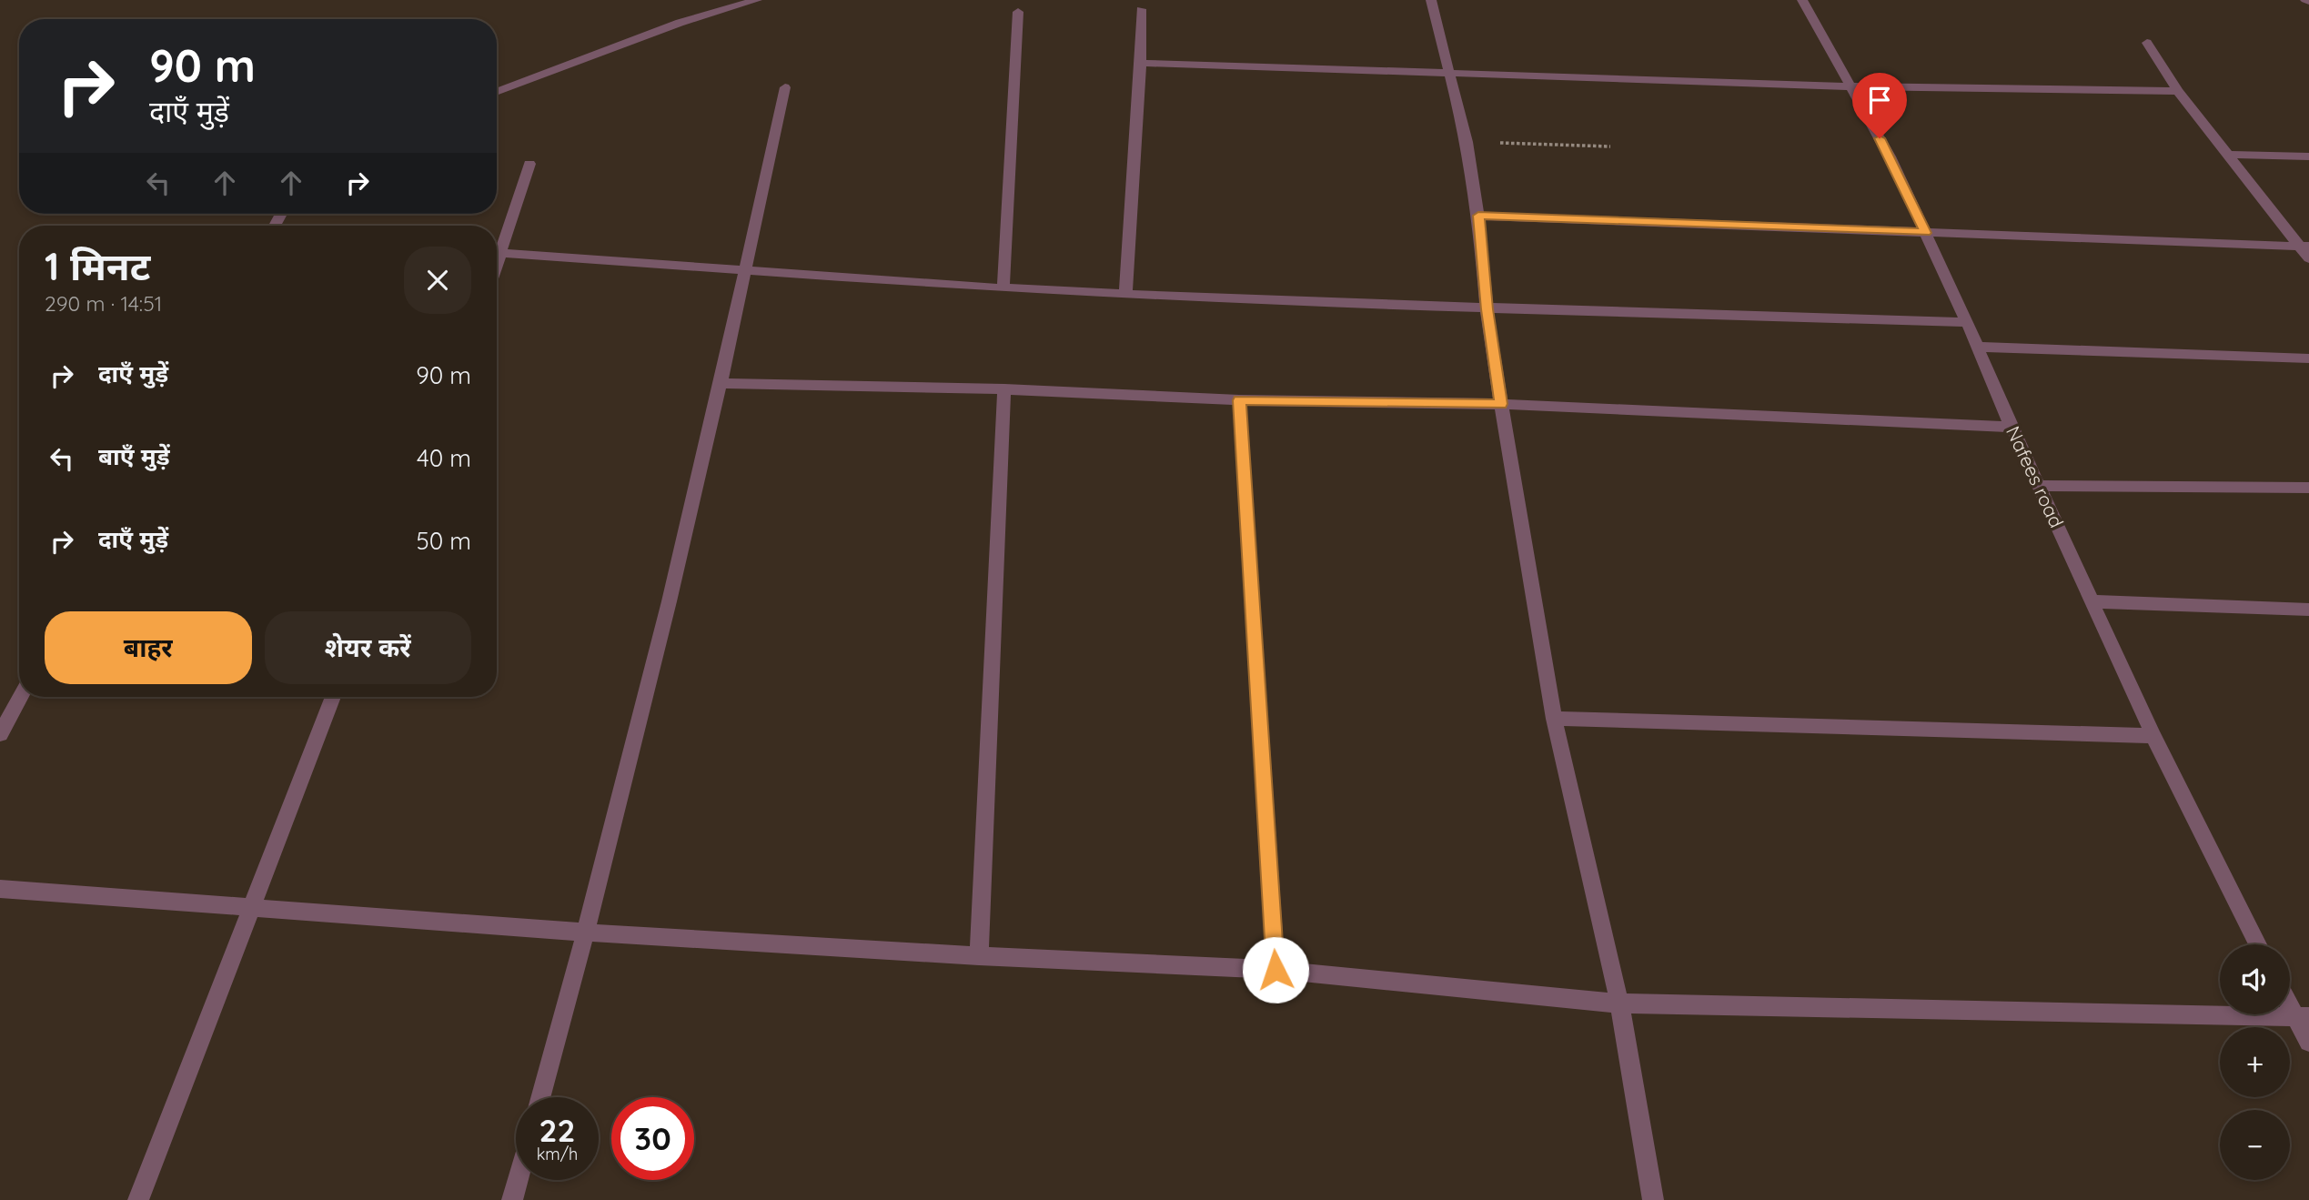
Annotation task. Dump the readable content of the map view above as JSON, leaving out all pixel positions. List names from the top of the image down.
{
  "streets": {
    "street": ["Nafees road"]
  },
  "page": {
    "turn": ["90 m", "दाएँ मुड़ें"],
    "heading": ["1 मिनट", "290 m · 14:51"],
    "list": [
      {
        "name": "दाएँ मुड़ें",
        "value": "90 m"
      },
      {
        "name": "बाएँ मुड़ें",
        "value": "40 m"
      },
      {
        "name": "दाएँ मुड़ें",
        "value": "50 m"
      }
    ],
    "buttons": ["बाहर", "शेयर करें"],
    "map_buttons": ["+", "−"],
    "speed": "22 km/h",
    "limit": "30"
  }
}
